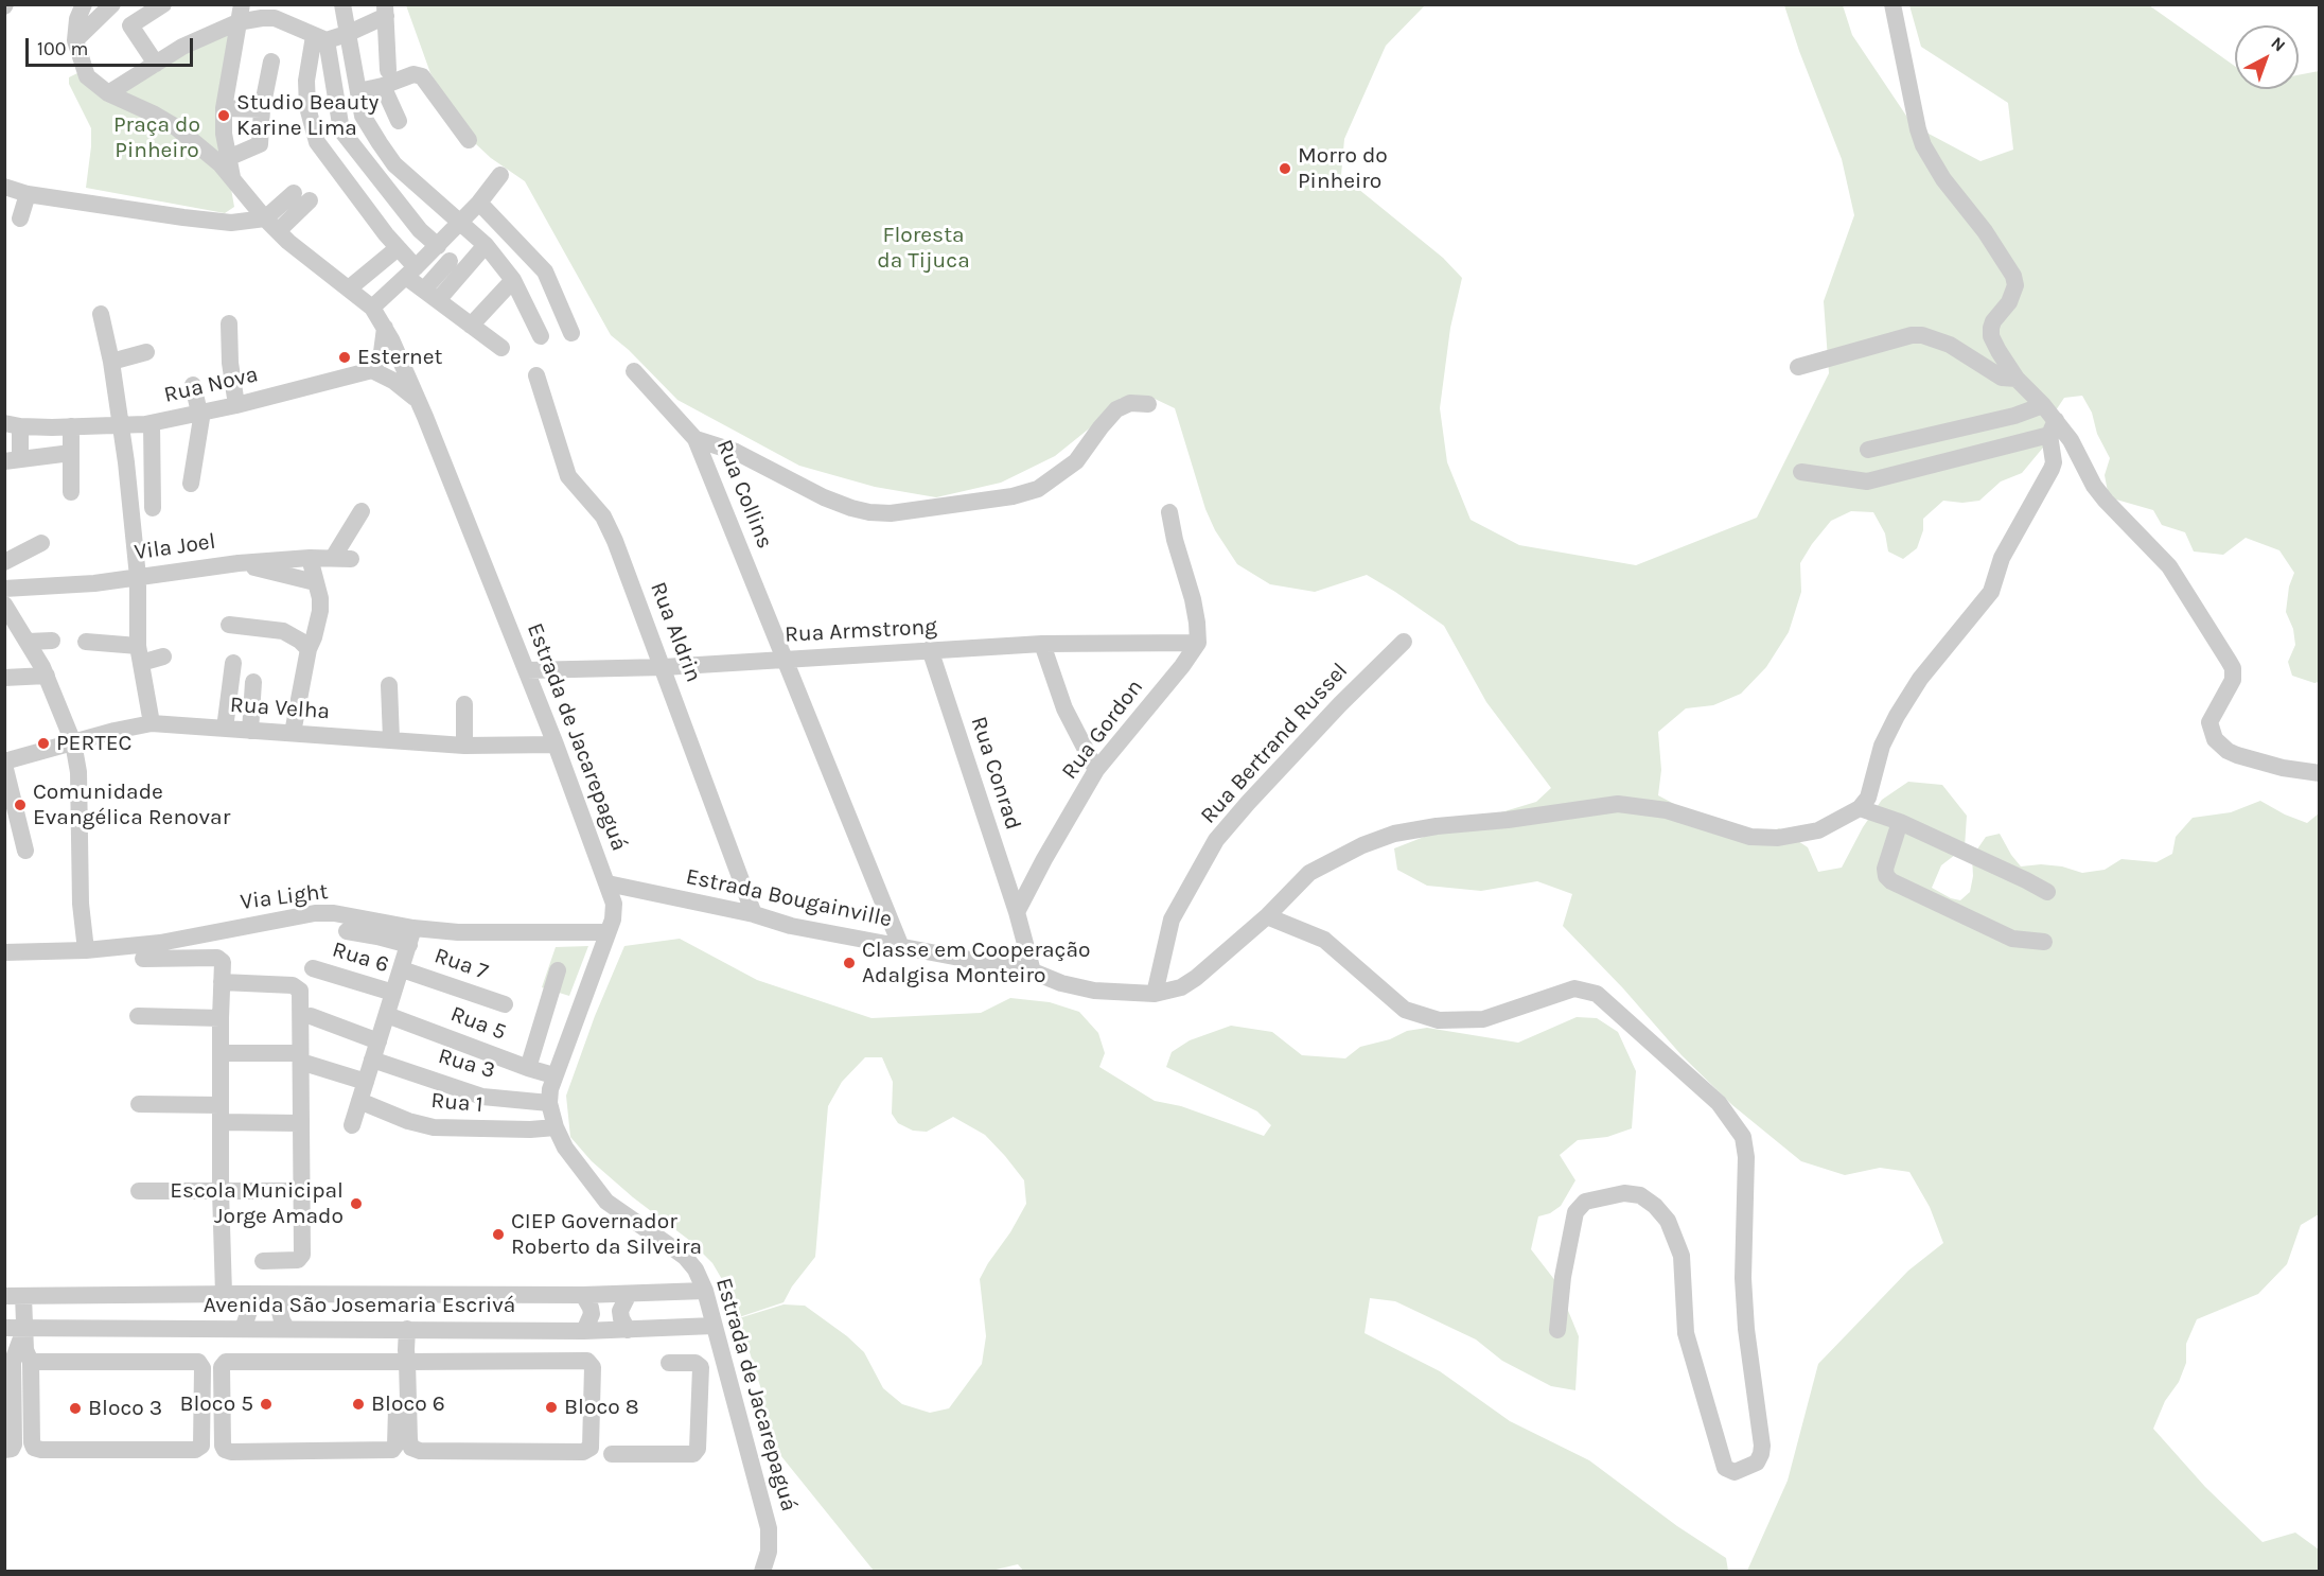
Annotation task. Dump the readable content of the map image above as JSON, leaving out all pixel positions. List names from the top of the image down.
{
  "streets": {
    "street": [
      "Rua Nova",
      "Rua Collins",
      "Vila Joel",
      "Rua Armstrong",
      "Rua Aldrin",
      "Rua Velha",
      "Rua Gordon",
      "Estrada de Jacarepaguá",
      "Rua Bertrand Russel",
      "Rua Conrad",
      "Via Light",
      "Estrada Bougainville",
      "Rua 6",
      "Rua 7",
      "Rua 5",
      "Rua 3",
      "Rua 1",
      "Avenida São Josemaria Escrivá"
    ]
  },
  "crossings": [
    ["Rua Collins", "Rua Armstrong"],
    ["Rua Collins", "Estrada Bougainville"],
    ["Rua Armstrong", "Rua Aldrin"],
    ["Rua Armstrong", "Rua Gordon"],
    ["Rua Armstrong", "Estrada de Jacarepaguá"],
    ["Rua Armstrong", "Rua Conrad"],
    ["Rua Aldrin", "Estrada Bougainville"],
    ["Rua Velha", "Estrada de Jacarepaguá"],
    ["Rua Gordon", "Rua Conrad"],
    ["Estrada de Jacarepaguá", "Via Light"],
    ["Estrada de Jacarepaguá", "Estrada Bougainville"],
    ["Estrada de Jacarepaguá", "Rua 5"],
    ["Estrada de Jacarepaguá", "Rua 3"],
    ["Estrada de Jacarepaguá", "Rua 1"],
    ["Estrada de Jacarepaguá", "Avenida São Josemaria Escrivá"],
    ["Rua Bertrand Russel", "Estrada Bougainville"]
  ],
  "parks": ["Praça do Pinheiro", "Floresta da Tijuca"],
  "places": [
    "Studio Beauty Karine Lima",
    "Morro do Pinheiro",
    "Esternet",
    "PERTEC",
    "Comunidade Evangélica Renovar",
    "Classe em Cooperação Adalgisa Monteiro",
    "Escola Municipal Jorge Amado",
    "CIEP Governador Roberto da Silveira",
    "Bloco 5",
    "Bloco 6",
    "Bloco 8",
    "Bloco 3"
  ],
  "scale_bar": "100 m",
  "north": "top right"
}
